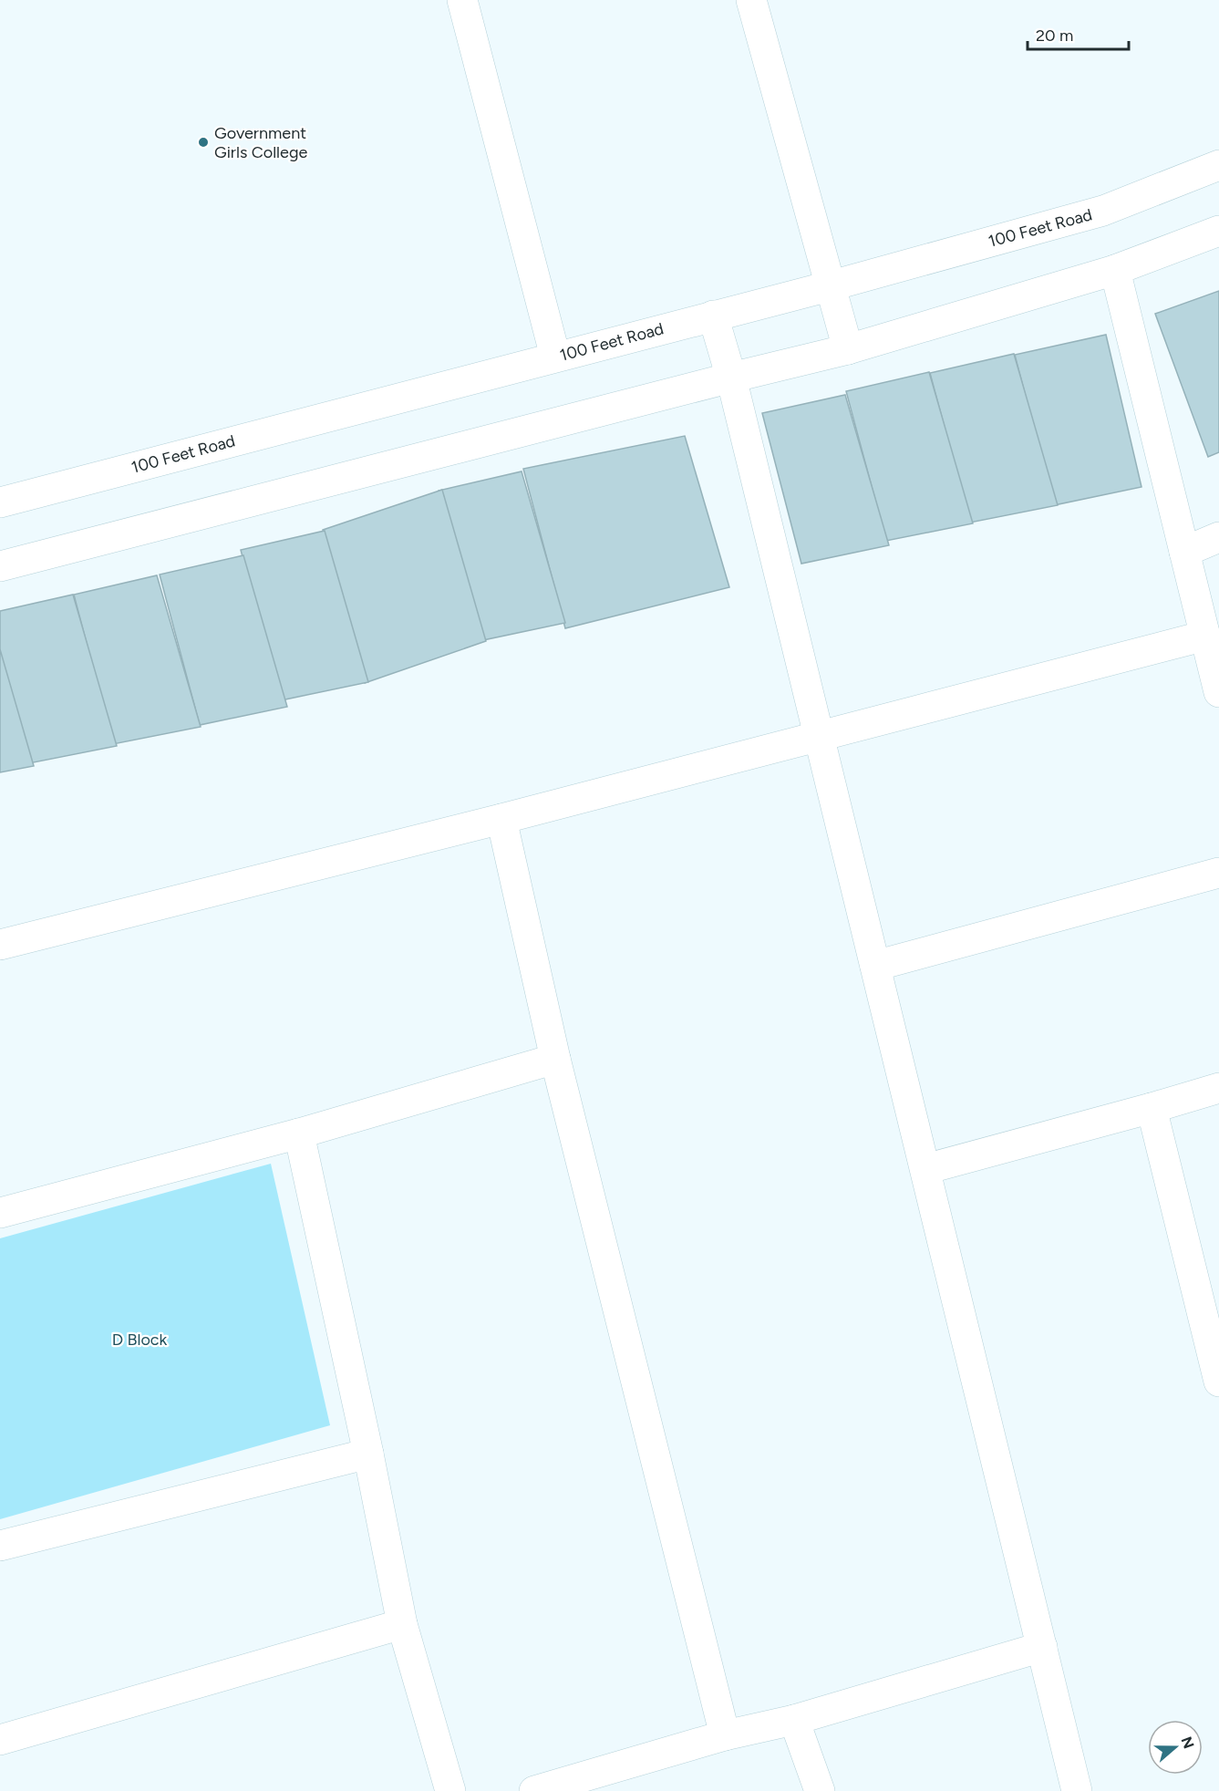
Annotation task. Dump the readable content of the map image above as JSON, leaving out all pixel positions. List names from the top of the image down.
{
  "streets": {
    "street": ["100 Feet Road"]
  },
  "parks": ["D Block"],
  "places": ["Government Girls College"],
  "scale_bar": "20 m",
  "north": "right"
}
